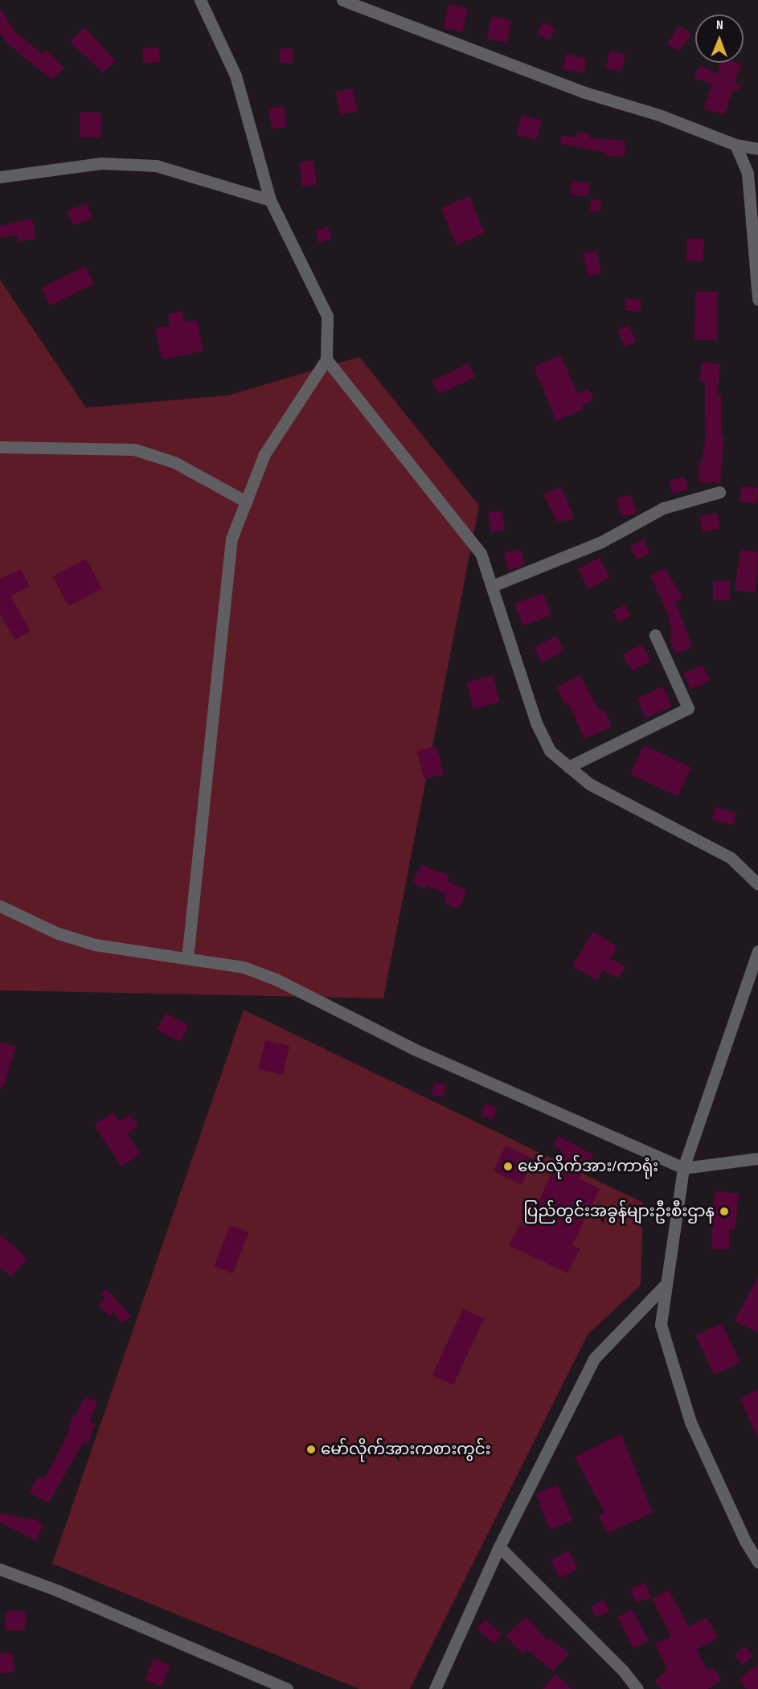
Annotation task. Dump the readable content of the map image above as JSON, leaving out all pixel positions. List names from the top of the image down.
{
  "places": ["မော်လိုက်အား/ကာရုံး", "ပြည်တွင်းအခွန်များဦးစီးဌာန", "မော်လိုက်အားကစားကွင်း"],
  "north": "top"
}
